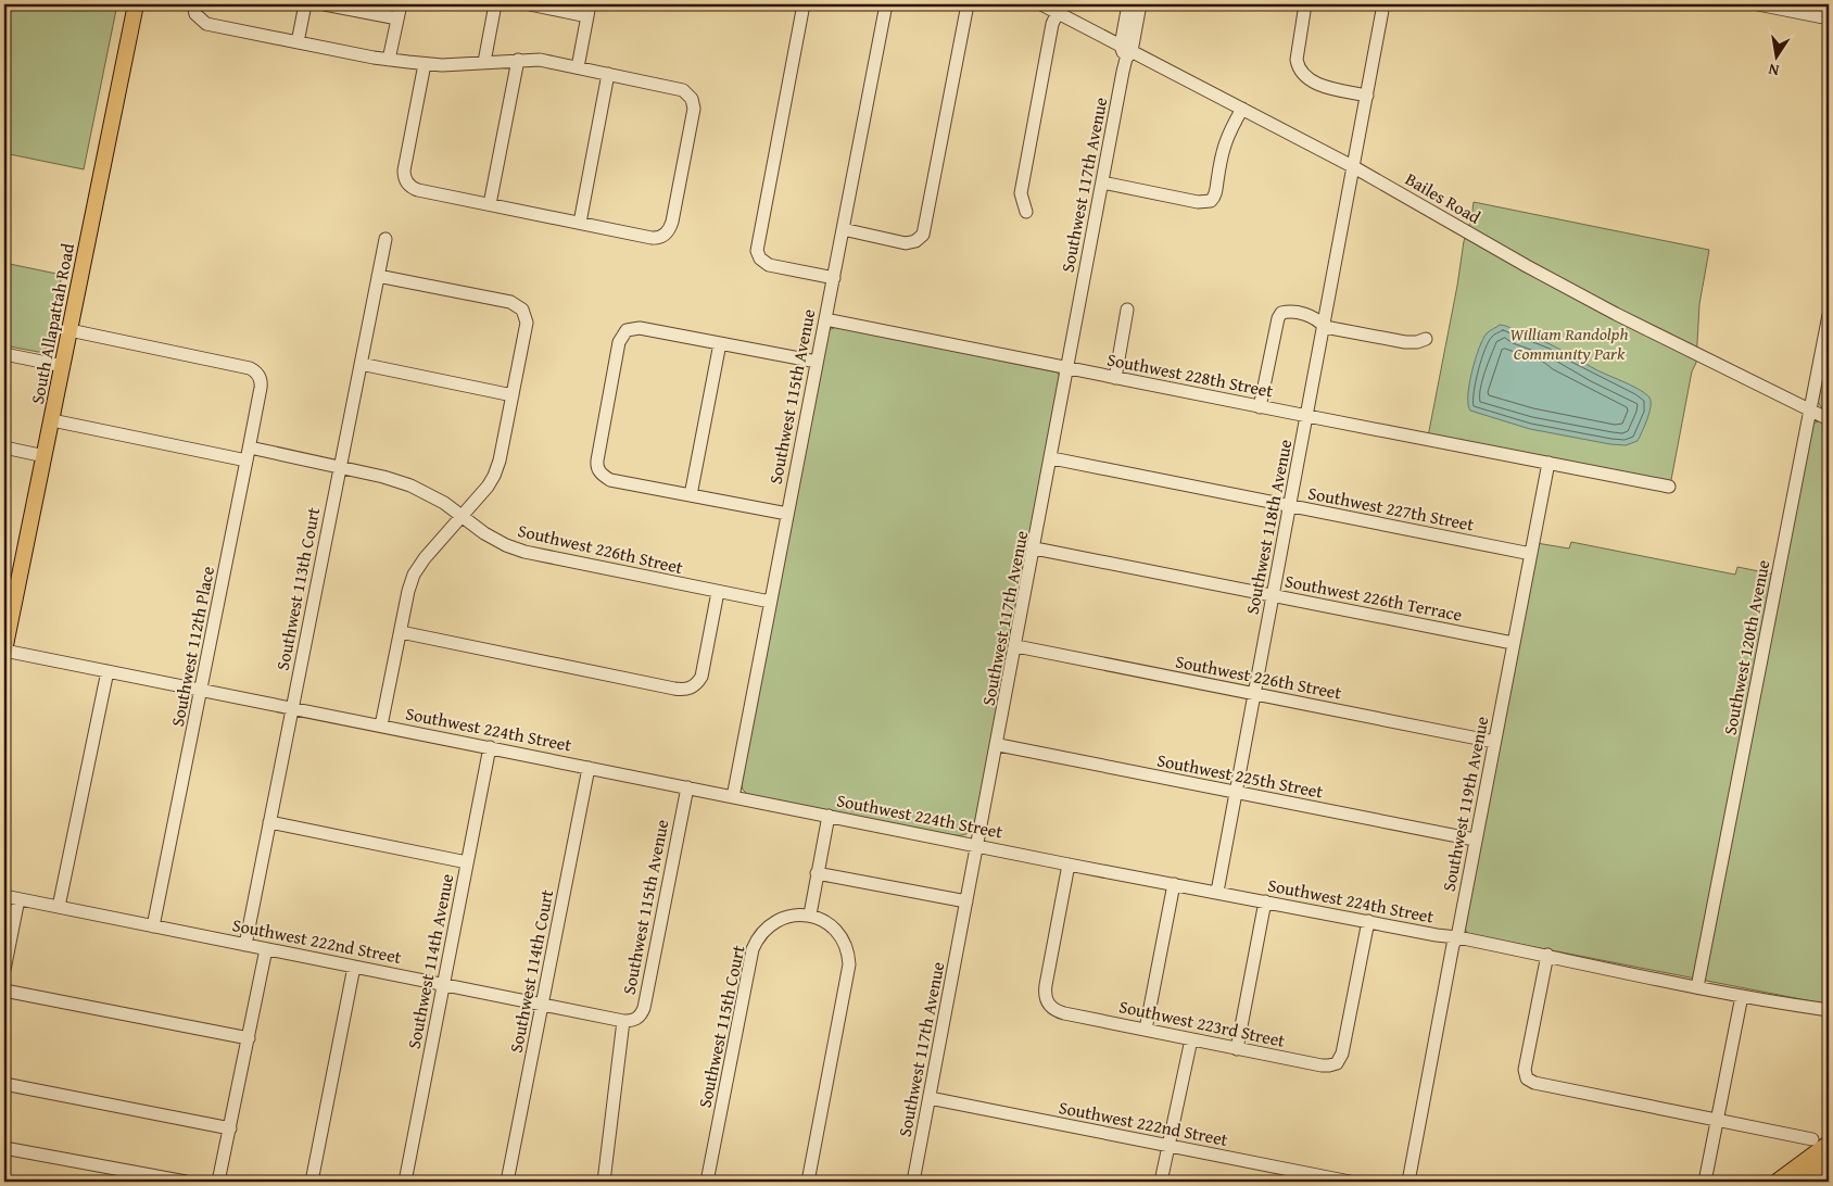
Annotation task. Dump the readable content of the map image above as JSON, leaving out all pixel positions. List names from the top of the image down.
{
  "streets": {
    "main road": ["South Allapattah Road"],
    "street": [
      "Southwest 117th Avenue",
      "Bailes Road",
      "Southwest 228th Street",
      "Southwest 115th Avenue",
      "Southwest 227th Street",
      "Southwest 118th Avenue",
      "Southwest 226th Street",
      "Southwest 113th Court",
      "Southwest 226th Terrace",
      "Southwest 112th Place",
      "Southwest 120th Avenue",
      "Southwest 224th Street",
      "Southwest 225th Street",
      "Southwest 119th Avenue",
      "Southwest 222nd Street",
      "Southwest 114th Avenue",
      "Southwest 114th Court",
      "Southwest 223rd Street",
      "Southwest 115th Court"
    ]
  },
  "crossings": [
    ["Southwest 117th Avenue", "Bailes Road"],
    ["Southwest 117th Avenue", "Southwest 228th Street"],
    ["Southwest 117th Avenue", "Southwest 227th Street"],
    ["Southwest 117th Avenue", "Southwest 226th Street"],
    ["Southwest 117th Avenue", "Southwest 226th Terrace"],
    ["Southwest 117th Avenue", "Southwest 224th Street"],
    ["Southwest 117th Avenue", "Southwest 225th Street"],
    ["Southwest 117th Avenue", "Southwest 222nd Street"],
    ["Bailes Road", "Southwest 118th Avenue"],
    ["Bailes Road", "Southwest 120th Avenue"],
    ["South Allapattah Road", "Southwest 112th Place"],
    ["South Allapattah Road", "Southwest 224th Street"],
    ["Southwest 228th Street", "Southwest 115th Avenue"],
    ["Southwest 228th Street", "Southwest 118th Avenue"],
    ["Southwest 228th Street", "Southwest 119th Avenue"],
    ["Southwest 115th Avenue", "Southwest 226th Street"],
    ["Southwest 115th Avenue", "Southwest 224th Street"],
    ["Southwest 115th Avenue", "Southwest 222nd Street"],
    ["Southwest 227th Street", "Southwest 118th Avenue"],
    ["Southwest 227th Street", "Southwest 119th Avenue"],
    ["Southwest 118th Avenue", "Southwest 226th Street"],
    ["Southwest 118th Avenue", "Southwest 226th Terrace"],
    ["Southwest 118th Avenue", "Southwest 224th Street"],
    ["Southwest 118th Avenue", "Southwest 225th Street"],
    ["Southwest 226th Street", "Southwest 113th Court"],
    ["Southwest 226th Street", "Southwest 112th Place"],
    ["Southwest 226th Street", "Southwest 119th Avenue"],
    ["Southwest 113th Court", "Southwest 224th Street"],
    ["Southwest 113th Court", "Southwest 222nd Street"],
    ["Southwest 226th Terrace", "Southwest 119th Avenue"],
    ["Southwest 112th Place", "Southwest 224th Street"],
    ["Southwest 112th Place", "Southwest 222nd Street"],
    ["Southwest 120th Avenue", "Southwest 224th Street"],
    ["Southwest 224th Street", "Southwest 119th Avenue"],
    ["Southwest 224th Street", "Southwest 114th Avenue"],
    ["Southwest 224th Street", "Southwest 114th Court"],
    ["Southwest 224th Street", "Southwest 223rd Street"],
    ["Southwest 225th Street", "Southwest 119th Avenue"],
    ["Southwest 222nd Street", "Southwest 114th Avenue"],
    ["Southwest 222nd Street", "Southwest 114th Court"]
  ],
  "parks": ["William Randolph Community Park"],
  "north": "bottom"
}
